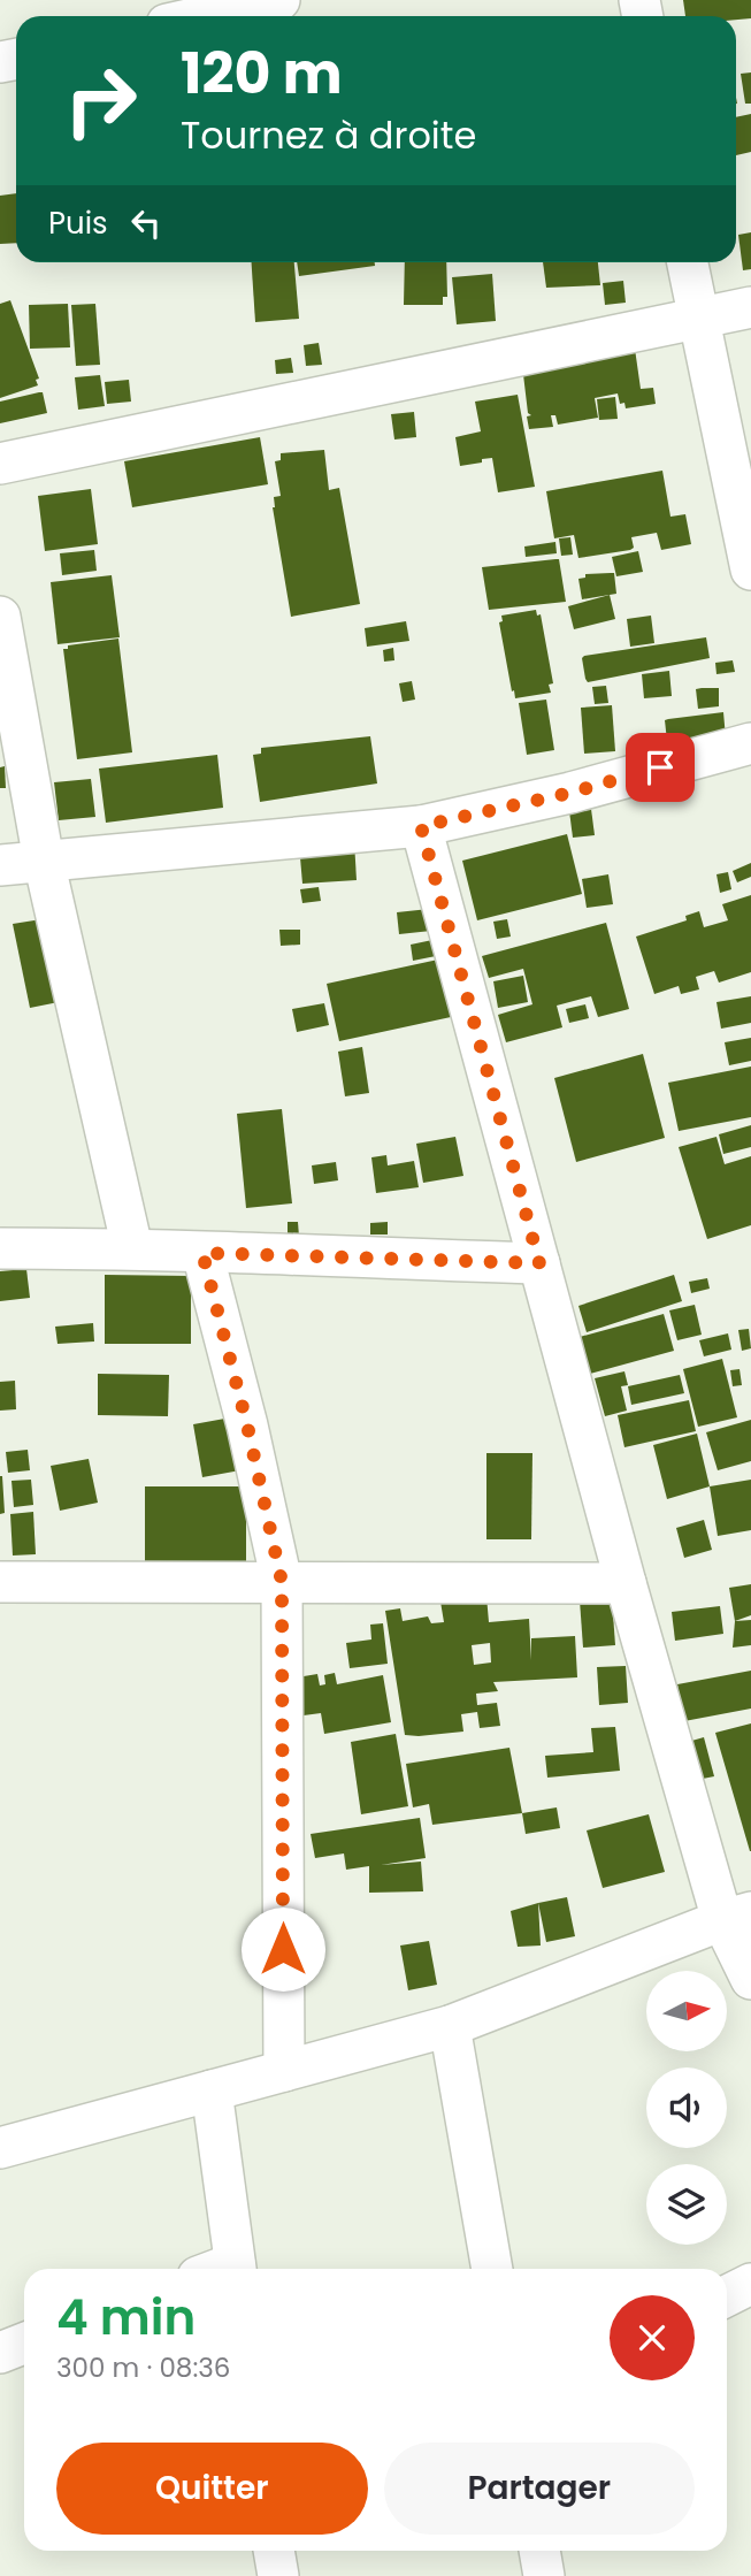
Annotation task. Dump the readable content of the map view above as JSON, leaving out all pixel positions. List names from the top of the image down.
{
  "north": "right",
  "page": {
    "turn": ["120 m", "Tournez à droite"],
    "then": "Puis",
    "heading": ["4 min", "300 m · 08:36"],
    "buttons": ["Quitter", "Partager"]
  }
}
